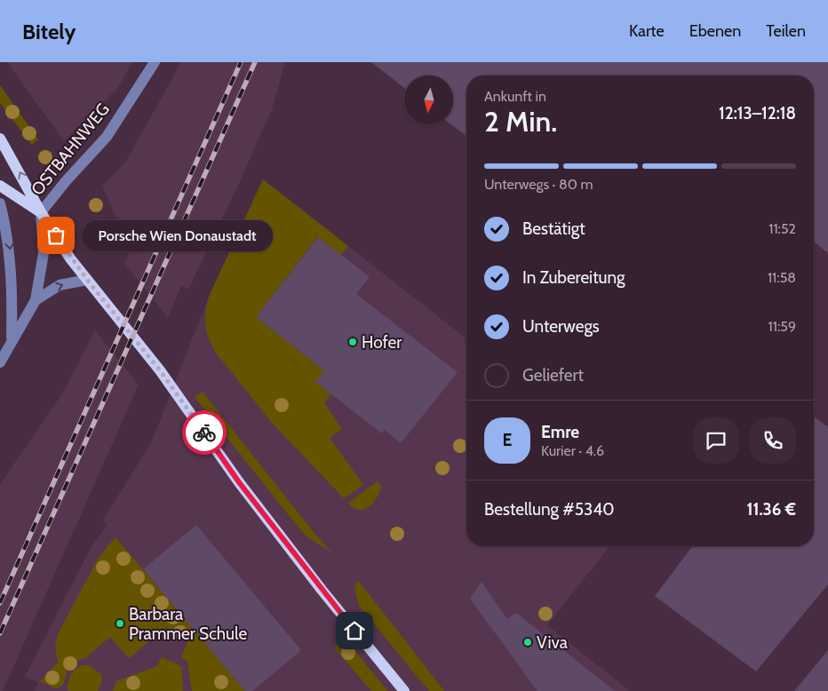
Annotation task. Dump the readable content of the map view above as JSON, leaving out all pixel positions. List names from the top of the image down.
{
  "streets": {
    "street": ["OSTBAHNWEG"]
  },
  "places": [
    "Porsche Wien Donaustadt",
    "Hofer",
    "Barbara Prammer Schule",
    "Viva"
  ],
  "north": "bottom",
  "page": {
    "header": "Bitely",
    "nav": ["Karte", "Ebenen", "Teilen"],
    "heading": ["2 Min.", "Ankunft in", "12:13–12:18"],
    "panel": [
      "Emre",
      "Kurier · 4.6",
      "Bestellung #5340",
      "11.36 €"
    ],
    "bar": "Unterwegs · 80 m",
    "list": [
      ["Bestätigt", "11:52"],
      ["In Zubereitung", "11:58"],
      ["Unterwegs", "11:59"],
      "Geliefert"
    ],
    "bubble": "Porsche Wien Donaustadt",
    "round": "E"
  }
}
